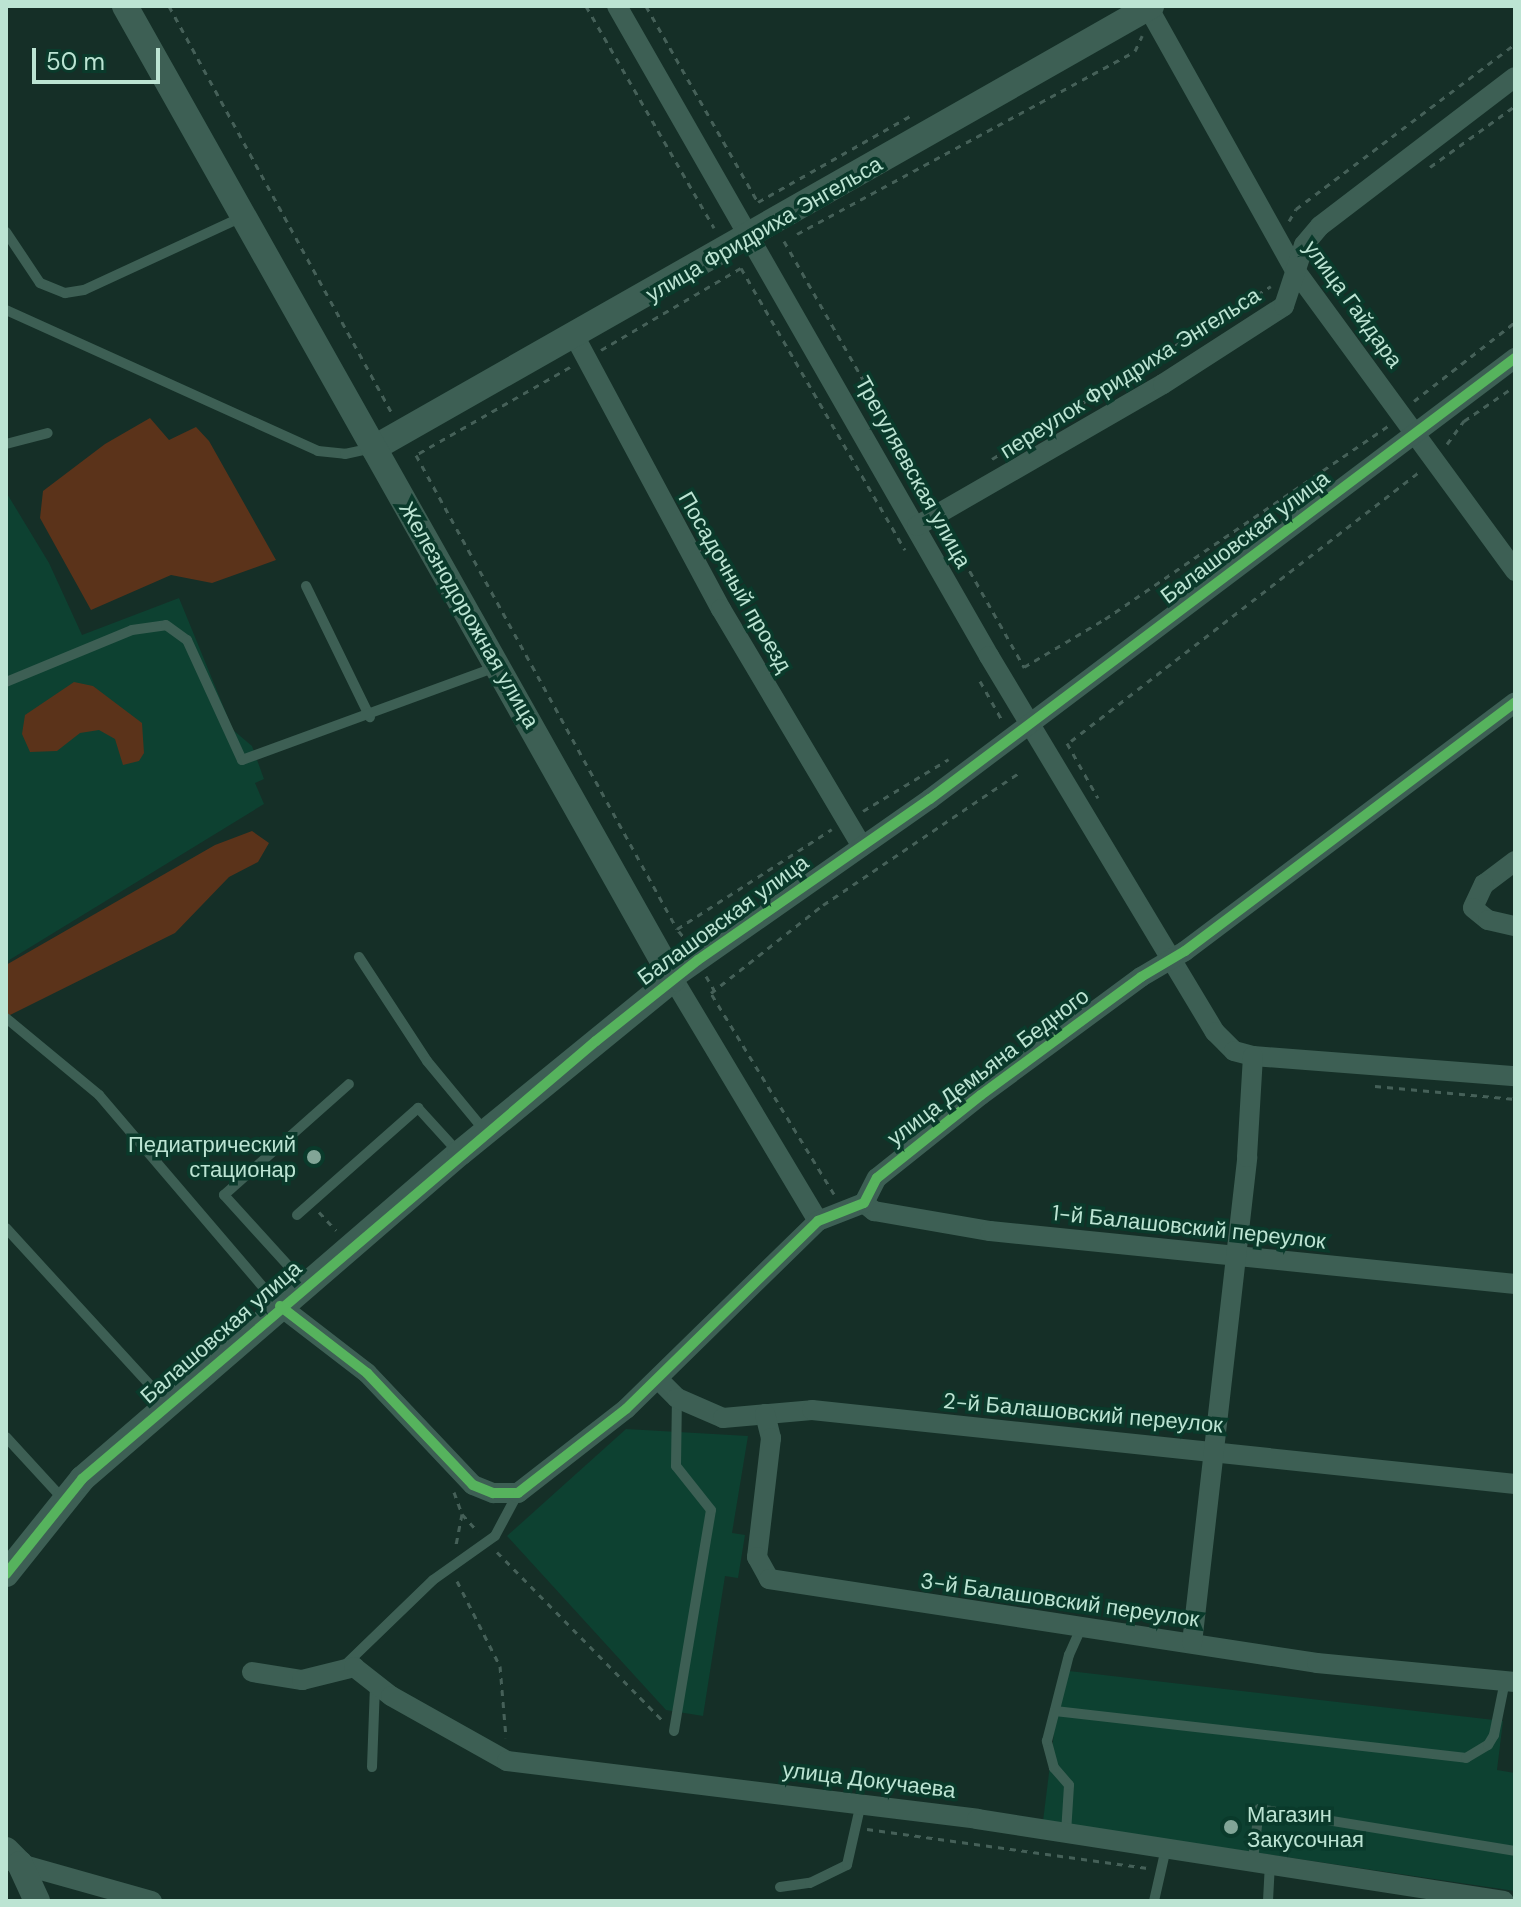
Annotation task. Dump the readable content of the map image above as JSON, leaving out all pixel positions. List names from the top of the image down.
{
  "streets": {
    "street": [
      "улица Фридриха Энгельса",
      "улица Гайдара",
      "переулок Фридриха Энгельса",
      "Трегуляевская улица",
      "Балашовская улица",
      "Посадочный проезд",
      "Железнодорожная улица",
      "улица Демьяна Бедного",
      "1-й Балашовский переулок",
      "2-й Балашовский переулок",
      "3-й Балашовский переулок",
      "улица Докучаева"
    ]
  },
  "crossings": [
    ["улица Фридриха Энгельса", "улица Гайдара"],
    ["улица Фридриха Энгельса", "Трегуляевская улица"],
    ["улица Фридриха Энгельса", "Посадочный проезд"],
    ["улица Фридриха Энгельса", "Железнодорожная улица"],
    ["улица Гайдара", "переулок Фридриха Энгельса"],
    ["улица Гайдара", "Балашовская улица"],
    ["переулок Фридриха Энгельса", "Трегуляевская улица"],
    ["Трегуляевская улица", "Балашовская улица"],
    ["Трегуляевская улица", "улица Демьяна Бедного"],
    ["Балашовская улица", "Посадочный проезд"],
    ["Балашовская улица", "Железнодорожная улица"],
    ["улица Демьяна Бедного", "1-й Балашовский переулок"],
    ["2-й Балашовский переулок", "3-й Балашовский переулок"]
  ],
  "places": ["Педиатрический стационар", "Магазин Закусочная"],
  "scale_bar": "50 m"
}
